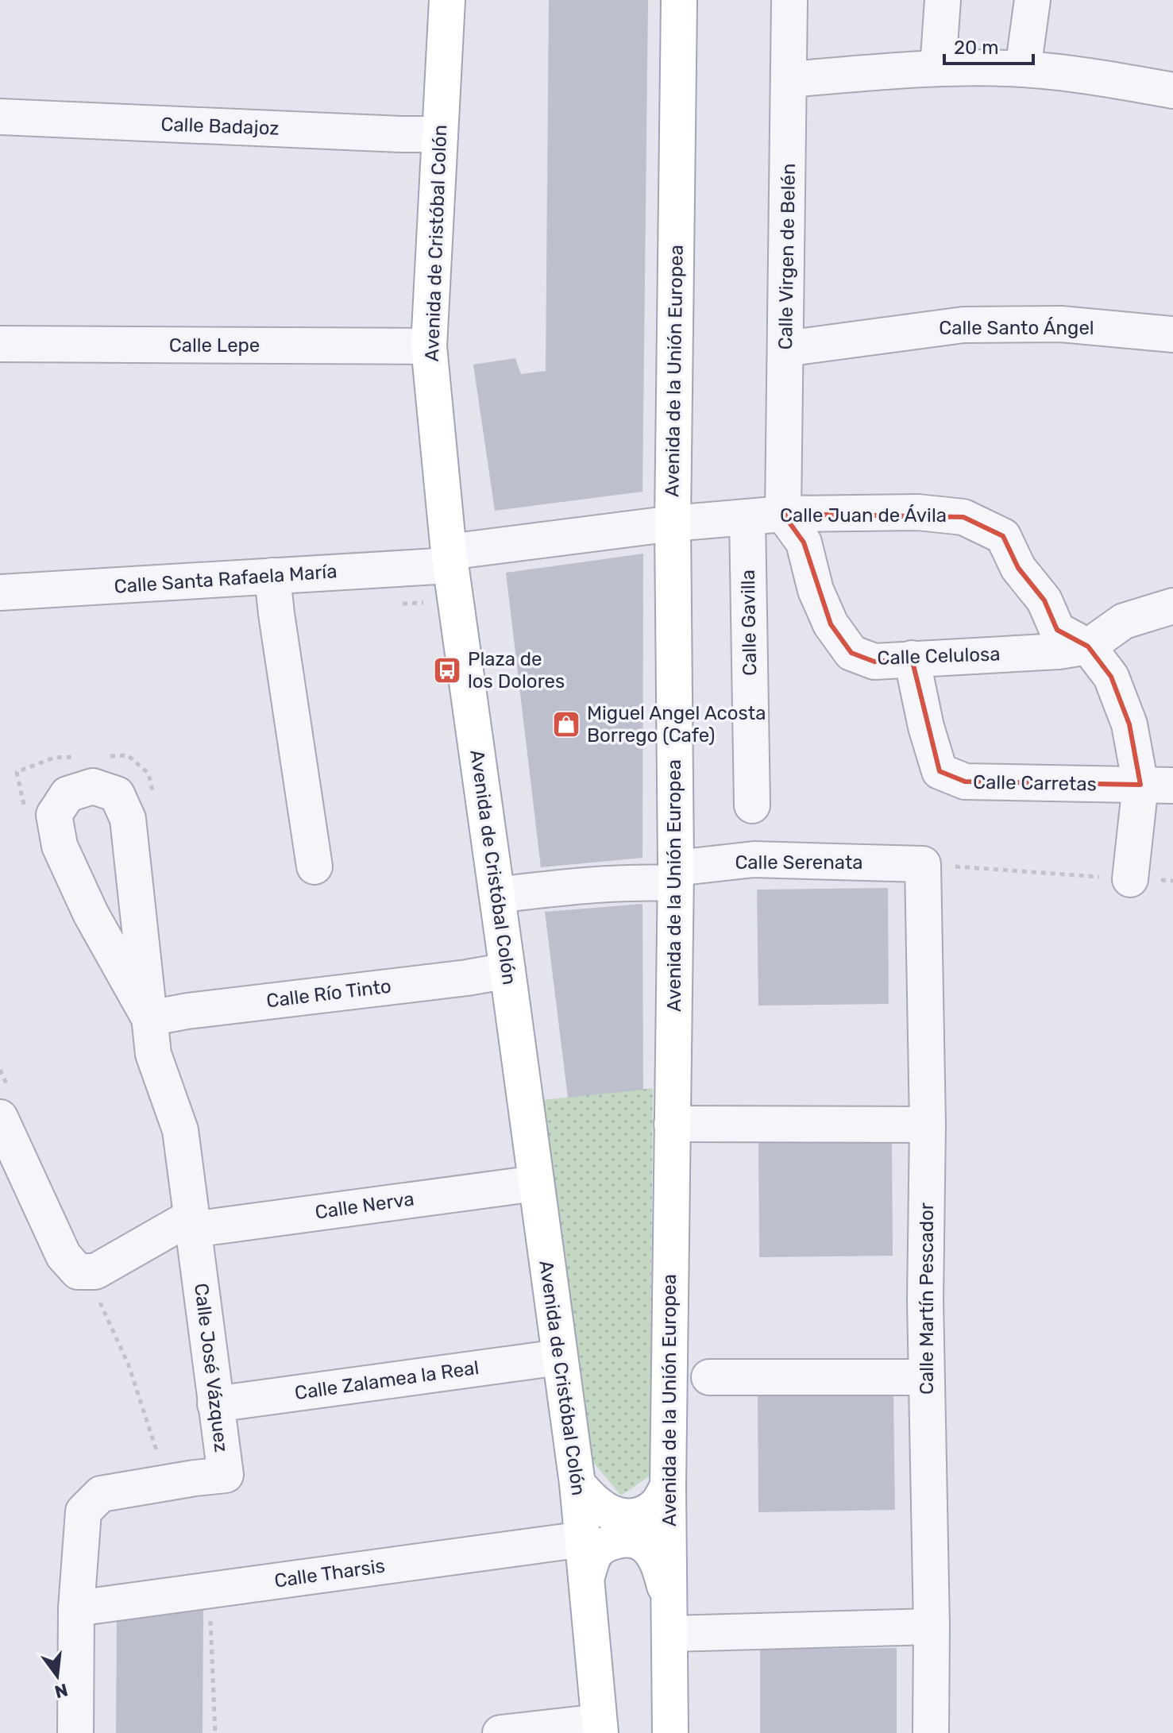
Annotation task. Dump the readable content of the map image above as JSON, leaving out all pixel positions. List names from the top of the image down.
{
  "streets": {
    "main road": ["Avenida de Cristóbal Colón", "Avenida de la Unión Europea"],
    "street": [
      "Calle Badajoz",
      "Calle Virgen de Belén",
      "Calle Santo Ángel",
      "Calle Lepe",
      "Calle Juan de Ávila",
      "Calle Santa Rafaela María",
      "Calle Gavilla",
      "Calle Celulosa",
      "Calle Carretas",
      "Calle Serenata",
      "Calle Río Tinto",
      "Calle Nerva",
      "Calle Martín Pescador",
      "Calle José Vázquez",
      "Calle Zalamea la Real",
      "Calle Tharsis"
    ]
  },
  "crossings": [
    ["Calle Badajoz", "Avenida de Cristóbal Colón"],
    ["Avenida de Cristóbal Colón", "Calle Lepe"],
    ["Avenida de Cristóbal Colón", "Calle Santa Rafaela María"],
    ["Avenida de Cristóbal Colón", "Calle Serenata"],
    ["Avenida de Cristóbal Colón", "Calle Río Tinto"],
    ["Avenida de Cristóbal Colón", "Calle Nerva"],
    ["Avenida de Cristóbal Colón", "Calle Zalamea la Real"],
    ["Avenida de Cristóbal Colón", "Calle Tharsis"],
    ["Calle Virgen de Belén", "Calle Santo Ángel"],
    ["Calle Virgen de Belén", "Calle Juan de Ávila"],
    ["Calle Virgen de Belén", "Calle Celulosa"],
    ["Avenida de la Unión Europea", "Calle Juan de Ávila"],
    ["Avenida de la Unión Europea", "Calle Santa Rafaela María"],
    ["Avenida de la Unión Europea", "Calle Serenata"],
    ["Calle Juan de Ávila", "Calle Santa Rafaela María"],
    ["Calle Juan de Ávila", "Calle Gavilla"],
    ["Calle Juan de Ávila", "Calle Celulosa"],
    ["Calle Juan de Ávila", "Calle Carretas"],
    ["Calle Celulosa", "Calle Carretas"],
    ["Calle Serenata", "Calle Martín Pescador"],
    ["Calle Río Tinto", "Calle José Vázquez"],
    ["Calle Nerva", "Calle José Vázquez"],
    ["Calle José Vázquez", "Calle Zalamea la Real"],
    ["Calle José Vázquez", "Calle Tharsis"]
  ],
  "places": {
    "bus stop": ["Plaza de los Dolores"],
    "shop": ["Miguel Angel Acosta Borrego (Cafe)"]
  },
  "scale_bar": "20 m",
  "north": "bottom"
}
